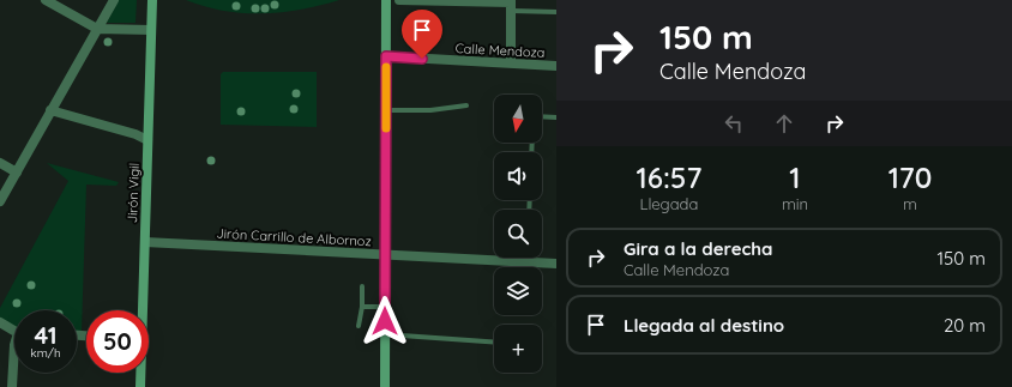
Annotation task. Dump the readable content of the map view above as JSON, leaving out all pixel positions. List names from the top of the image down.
{
  "streets": {
    "main road": ["Jirón Vigil"],
    "street": ["Calle Mendoza", "Jirón Carrillo de Albornoz"]
  },
  "crossings": [
    ["Jirón Vigil", "Jirón Carrillo de Albornoz"]
  ],
  "north": "bottom",
  "page": {
    "turn": ["150 m", "Calle Mendoza"],
    "map_buttons": "+",
    "eta": [
      "16:57",
      "Llegada",
      "1",
      "min",
      "170",
      "m"
    ],
    "list": [
      {
        "name": "Gira a la derecha",
        "note": "Calle Mendoza",
        "value": "150 m"
      },
      {
        "name": "Llegada al destino",
        "value": "20 m"
      }
    ],
    "speed": "41 km/h",
    "limit": "50"
  }
}
